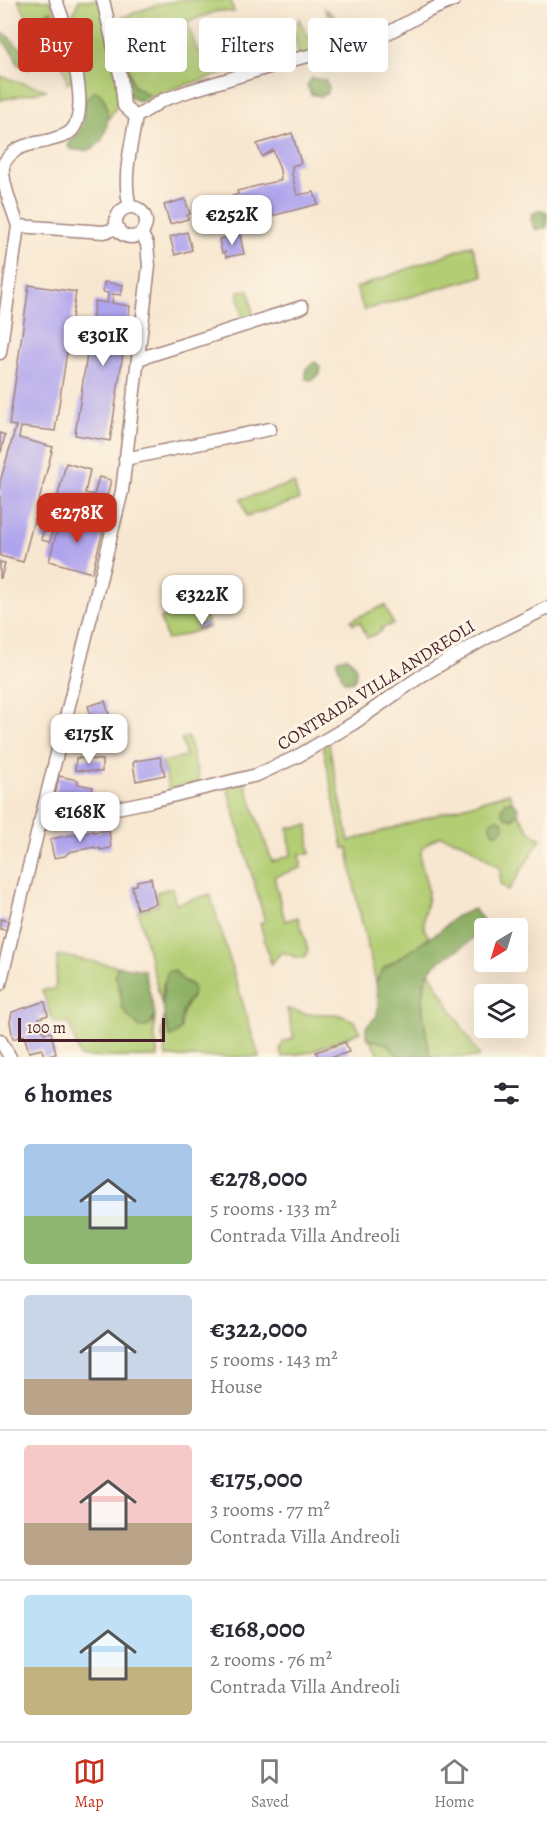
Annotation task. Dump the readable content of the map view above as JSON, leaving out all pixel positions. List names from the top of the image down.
{
  "streets": {
    "street": ["CONTRADA VILLA ANDREOLI"]
  },
  "scale_bar": "100 m",
  "north": "bottom left",
  "page": {
    "chip": [
      "Buy",
      "Rent",
      "Filters",
      "New"
    ],
    "price": [
      "€252K",
      "€301K",
      "€278K",
      "€322K",
      "€175K",
      "€168K"
    ],
    "scale": "100 m",
    "heading": "6 homes",
    "list": [
      {
        "name": "€278,000",
        "note": "5 rooms · 133 m² · Contrada Villa Andreoli"
      },
      {
        "name": "€322,000",
        "note": "5 rooms · 143 m² · House"
      },
      {
        "name": "€175,000",
        "note": "3 rooms · 77 m² · Contrada Villa Andreoli"
      },
      {
        "name": "€168,000",
        "note": "2 rooms · 76 m² · Contrada Villa Andreoli"
      }
    ],
    "tabs": ["Map", "Saved", "Home"]
  }
}
